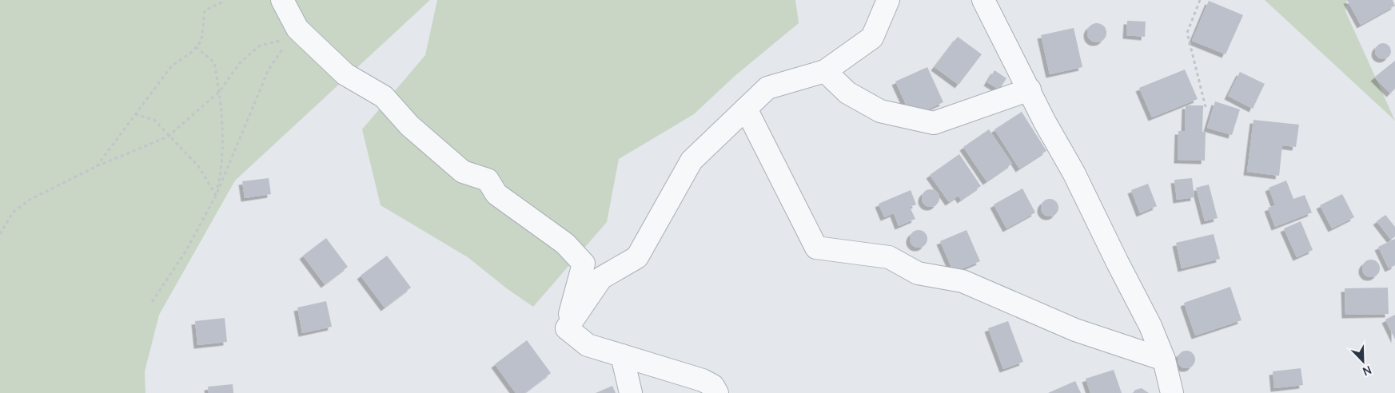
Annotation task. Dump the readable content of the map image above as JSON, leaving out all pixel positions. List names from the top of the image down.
{
  "north": "bottom right"
}
